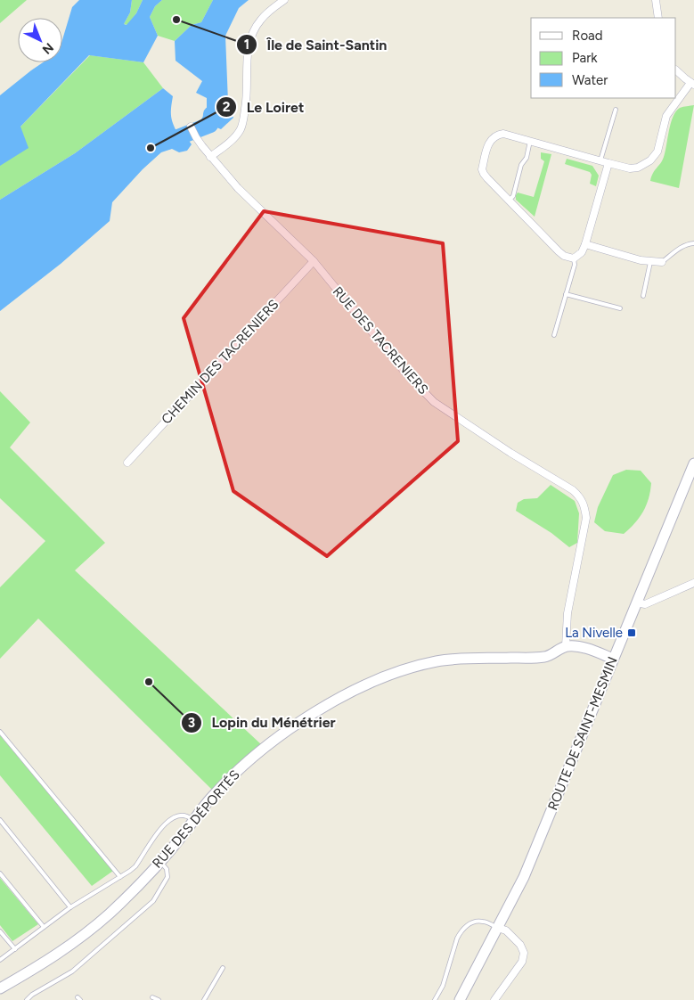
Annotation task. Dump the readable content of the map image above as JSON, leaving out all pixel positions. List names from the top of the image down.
{
  "streets": {
    "street": [
      "RUE DES TACRENIERS",
      "CHEMIN DES TACRENIERS",
      "ROUTE DE SAINT-MESMIN",
      "RUE DES DÉPORTÉS"
    ]
  },
  "crossings": [
    ["RUE DES TACRENIERS", "CHEMIN DES TACRENIERS"],
    ["RUE DES TACRENIERS", "RUE DES DÉPORTÉS"]
  ],
  "places": {
    "other": ["Île de Saint-Santin", "Le Loiret", "Lopin du Ménétrier"],
    "transit": ["La Nivelle"]
  },
  "legend": ["Road", "Park", "Water"],
  "north": "bottom right"
}
